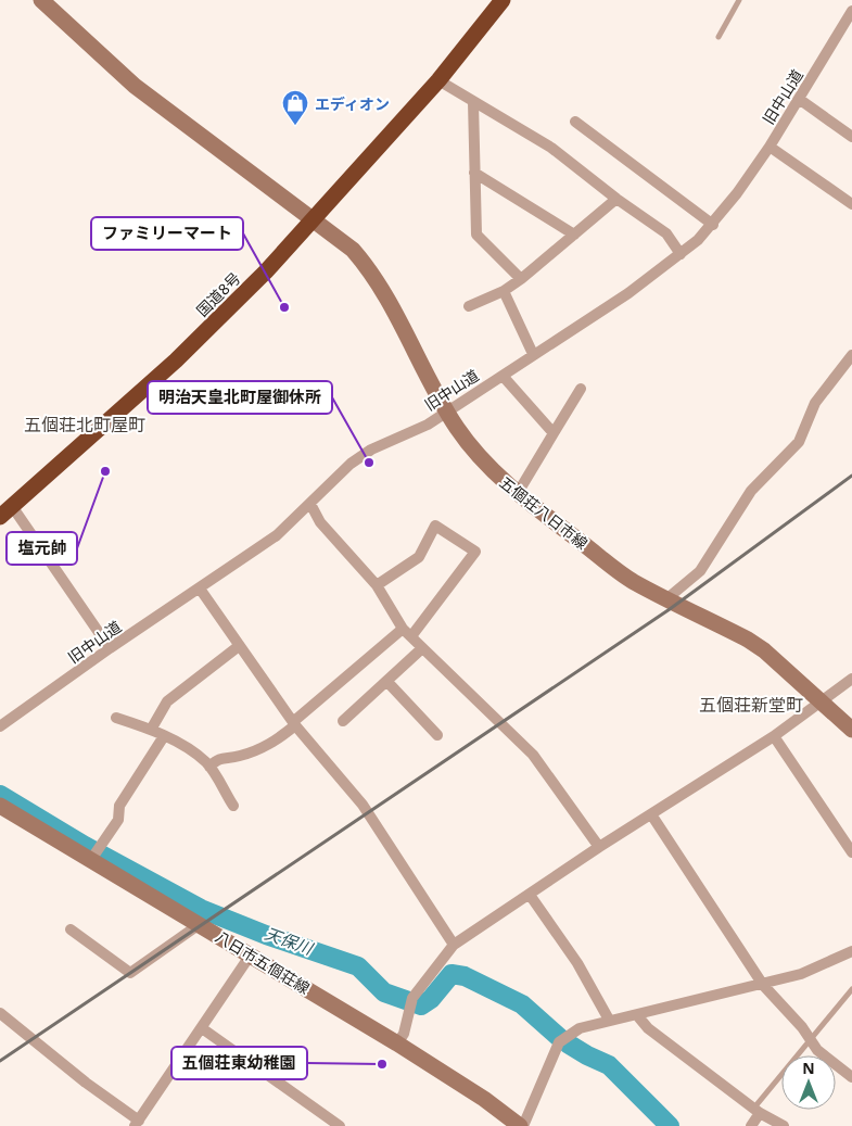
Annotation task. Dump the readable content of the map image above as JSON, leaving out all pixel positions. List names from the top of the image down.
{
  "streets": {
    "highway": ["国道8号"],
    "main road": ["五個荘八日市線", "八日市五個荘線"],
    "street": ["旧中山道"]
  },
  "crossings": [
    ["旧中山道", "五個荘八日市線"],
    ["国道8号", "五個荘八日市線"]
  ],
  "districts": ["五個荘北町屋町", "五個荘新堂町"],
  "water": ["天保川"],
  "places": {
    "shop": ["エディオン"],
    "other": [
      "ファミリーマート",
      "明治天皇北町屋御休所",
      "塩元帥",
      "五個荘東幼稚園"
    ]
  },
  "north": "top"
}
